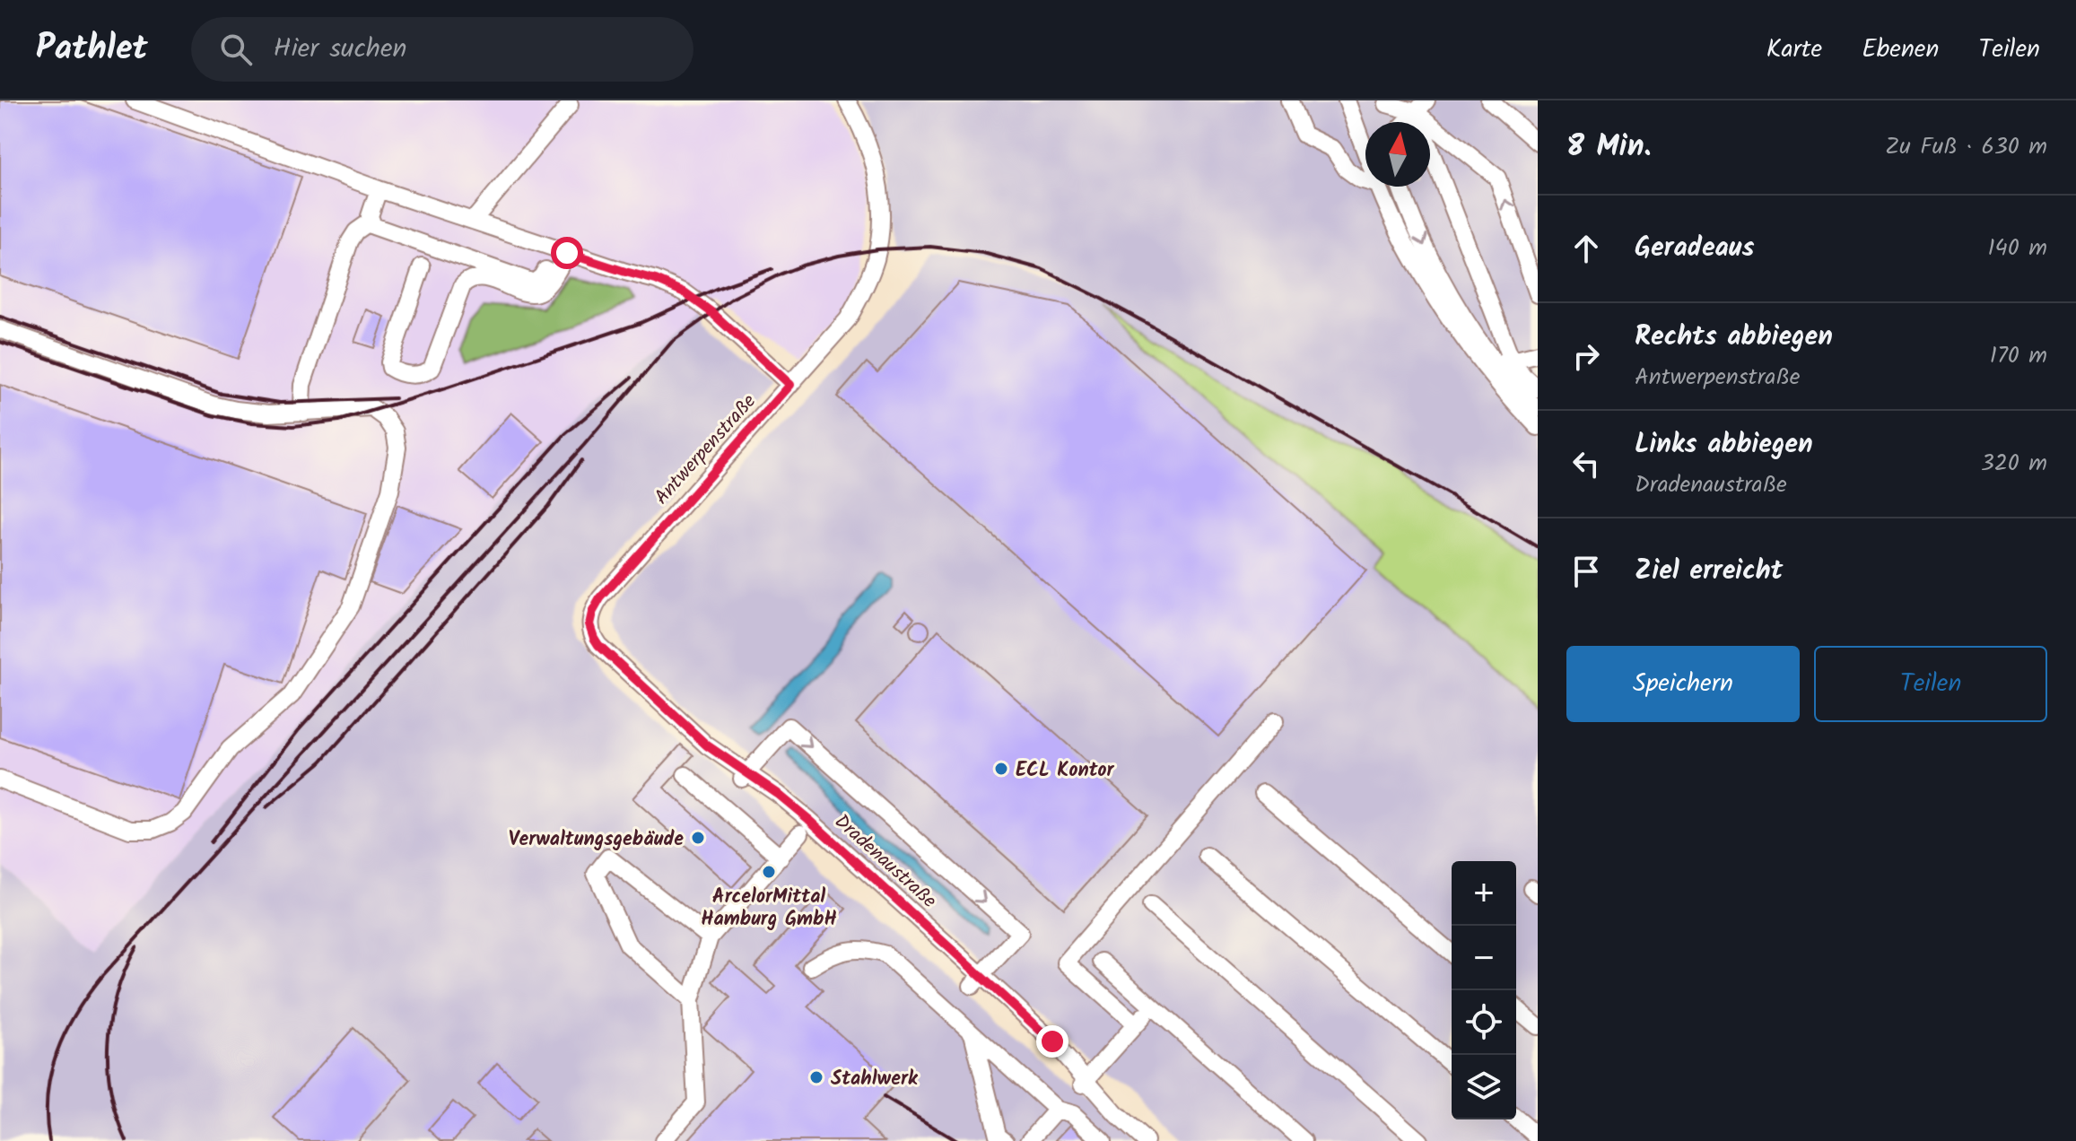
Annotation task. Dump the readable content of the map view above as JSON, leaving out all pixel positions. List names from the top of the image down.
{
  "streets": {
    "street": ["Antwerpenstraße", "Dradenaustraße"]
  },
  "crossings": [
    ["Antwerpenstraße", "Dradenaustraße"]
  ],
  "places": [
    "ECL Kontor",
    "Verwaltungsgebäude",
    "ArcelorMittal Hamburg GmbH",
    "Stahlwerk"
  ],
  "north": "top",
  "page": {
    "header": "Pathlet",
    "search": "Hier suchen",
    "nav": ["Karte", "Ebenen", "Teilen"],
    "heading": ["8 Min.", "Zu Fuß · 630 m"],
    "list": [
      ["Geradeaus", "140 m"],
      ["Rechts abbiegen", "Antwerpenstraße", "170 m"],
      ["Links abbiegen", "Dradenaustraße", "320 m"],
      "Ziel erreicht"
    ],
    "buttons": ["Speichern", "Teilen"],
    "map_buttons": ["+", "−"]
  }
}
